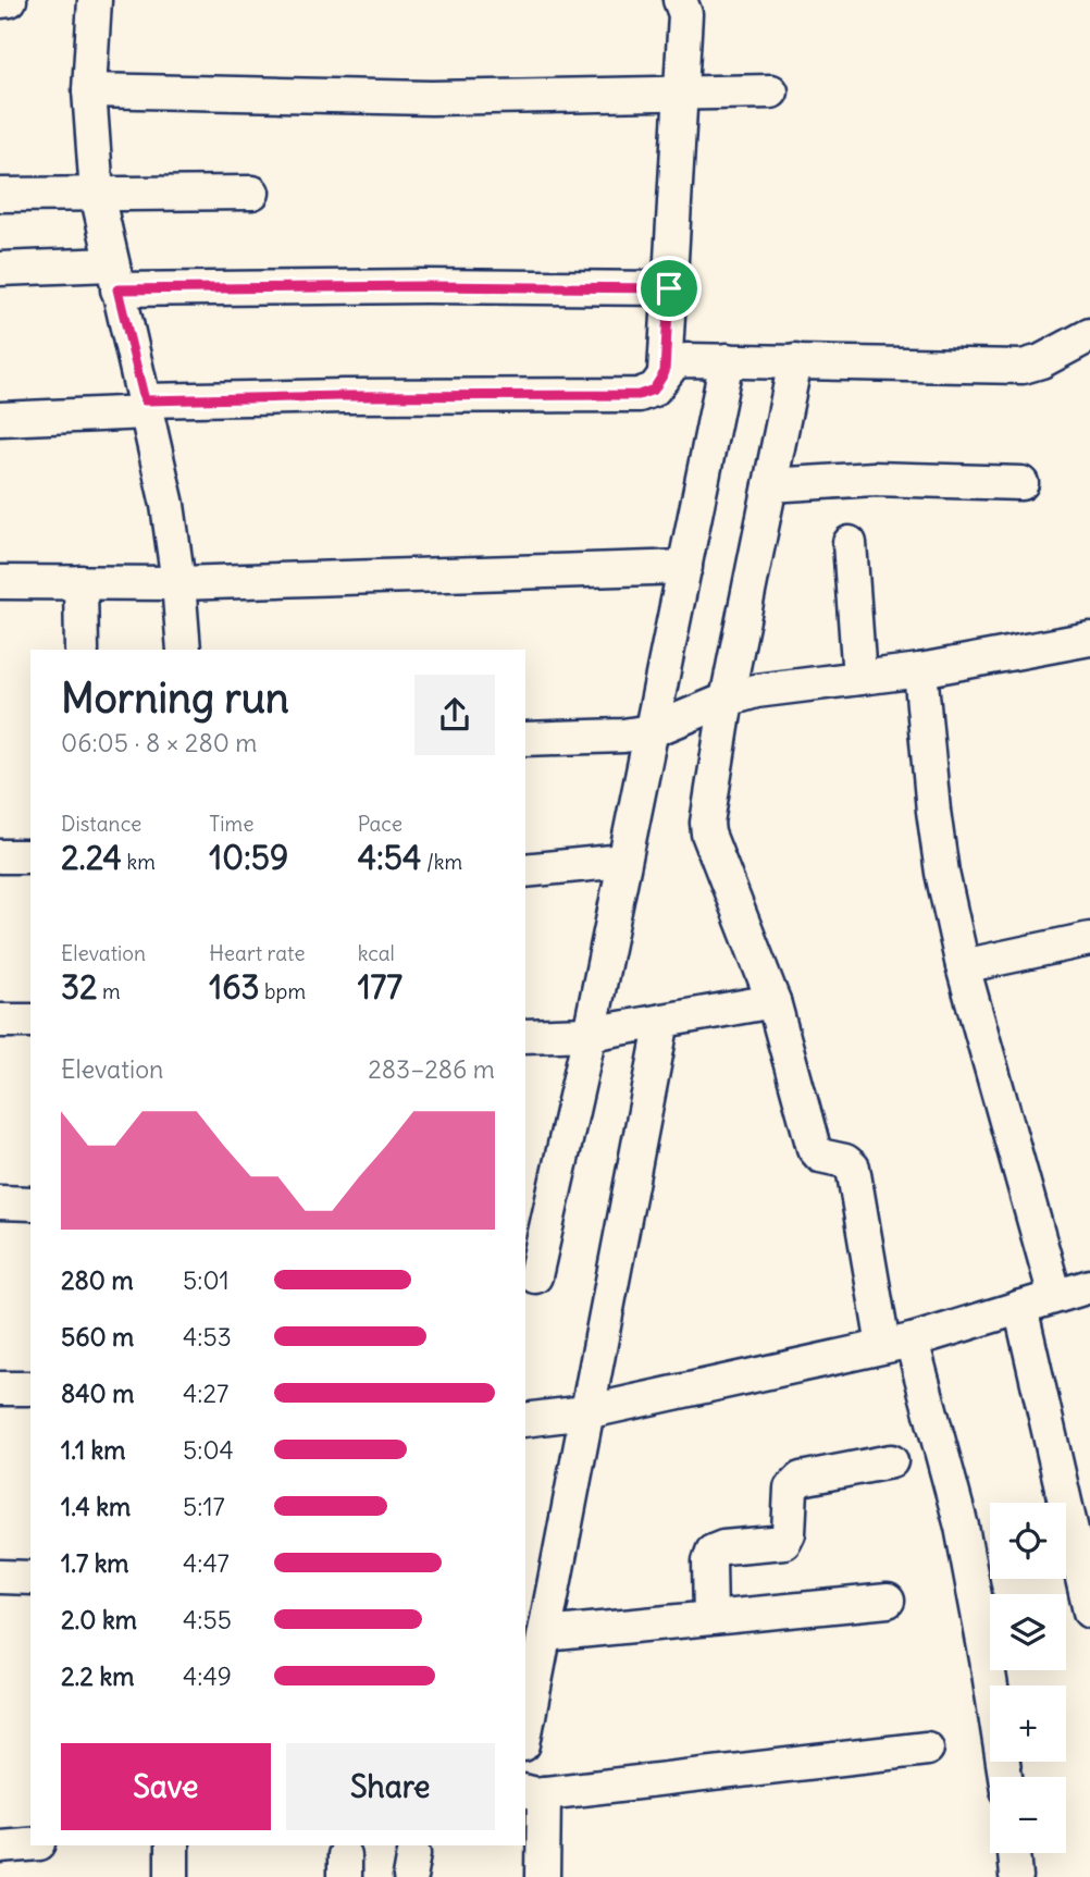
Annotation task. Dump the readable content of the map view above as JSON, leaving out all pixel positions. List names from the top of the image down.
{
  "page": {
    "heading": ["Morning run", "06:05 · 8 × 280 m"],
    "stats": [
      ["Distance", "2.24 km"],
      ["Time", "10:59"],
      ["Pace", "4:54 /km"],
      ["Elevation", "32 m"],
      ["Heart rate", "163 bpm"],
      ["kcal", "177"]
    ],
    "chart": ["Elevation", "283–286 m"],
    "list": [
      {
        "name": "280 m",
        "note": "5:01"
      },
      {
        "name": "560 m",
        "note": "4:53"
      },
      {
        "name": "840 m",
        "note": "4:27"
      },
      {
        "name": "1.1 km",
        "note": "5:04"
      },
      {
        "name": "1.4 km",
        "note": "5:17"
      },
      {
        "name": "1.7 km",
        "note": "4:47"
      },
      {
        "name": "2.0 km",
        "note": "4:55"
      },
      {
        "name": "2.2 km",
        "note": "4:49"
      }
    ],
    "map_buttons": ["+", "−"],
    "buttons": ["Save", "Share"]
  }
}
